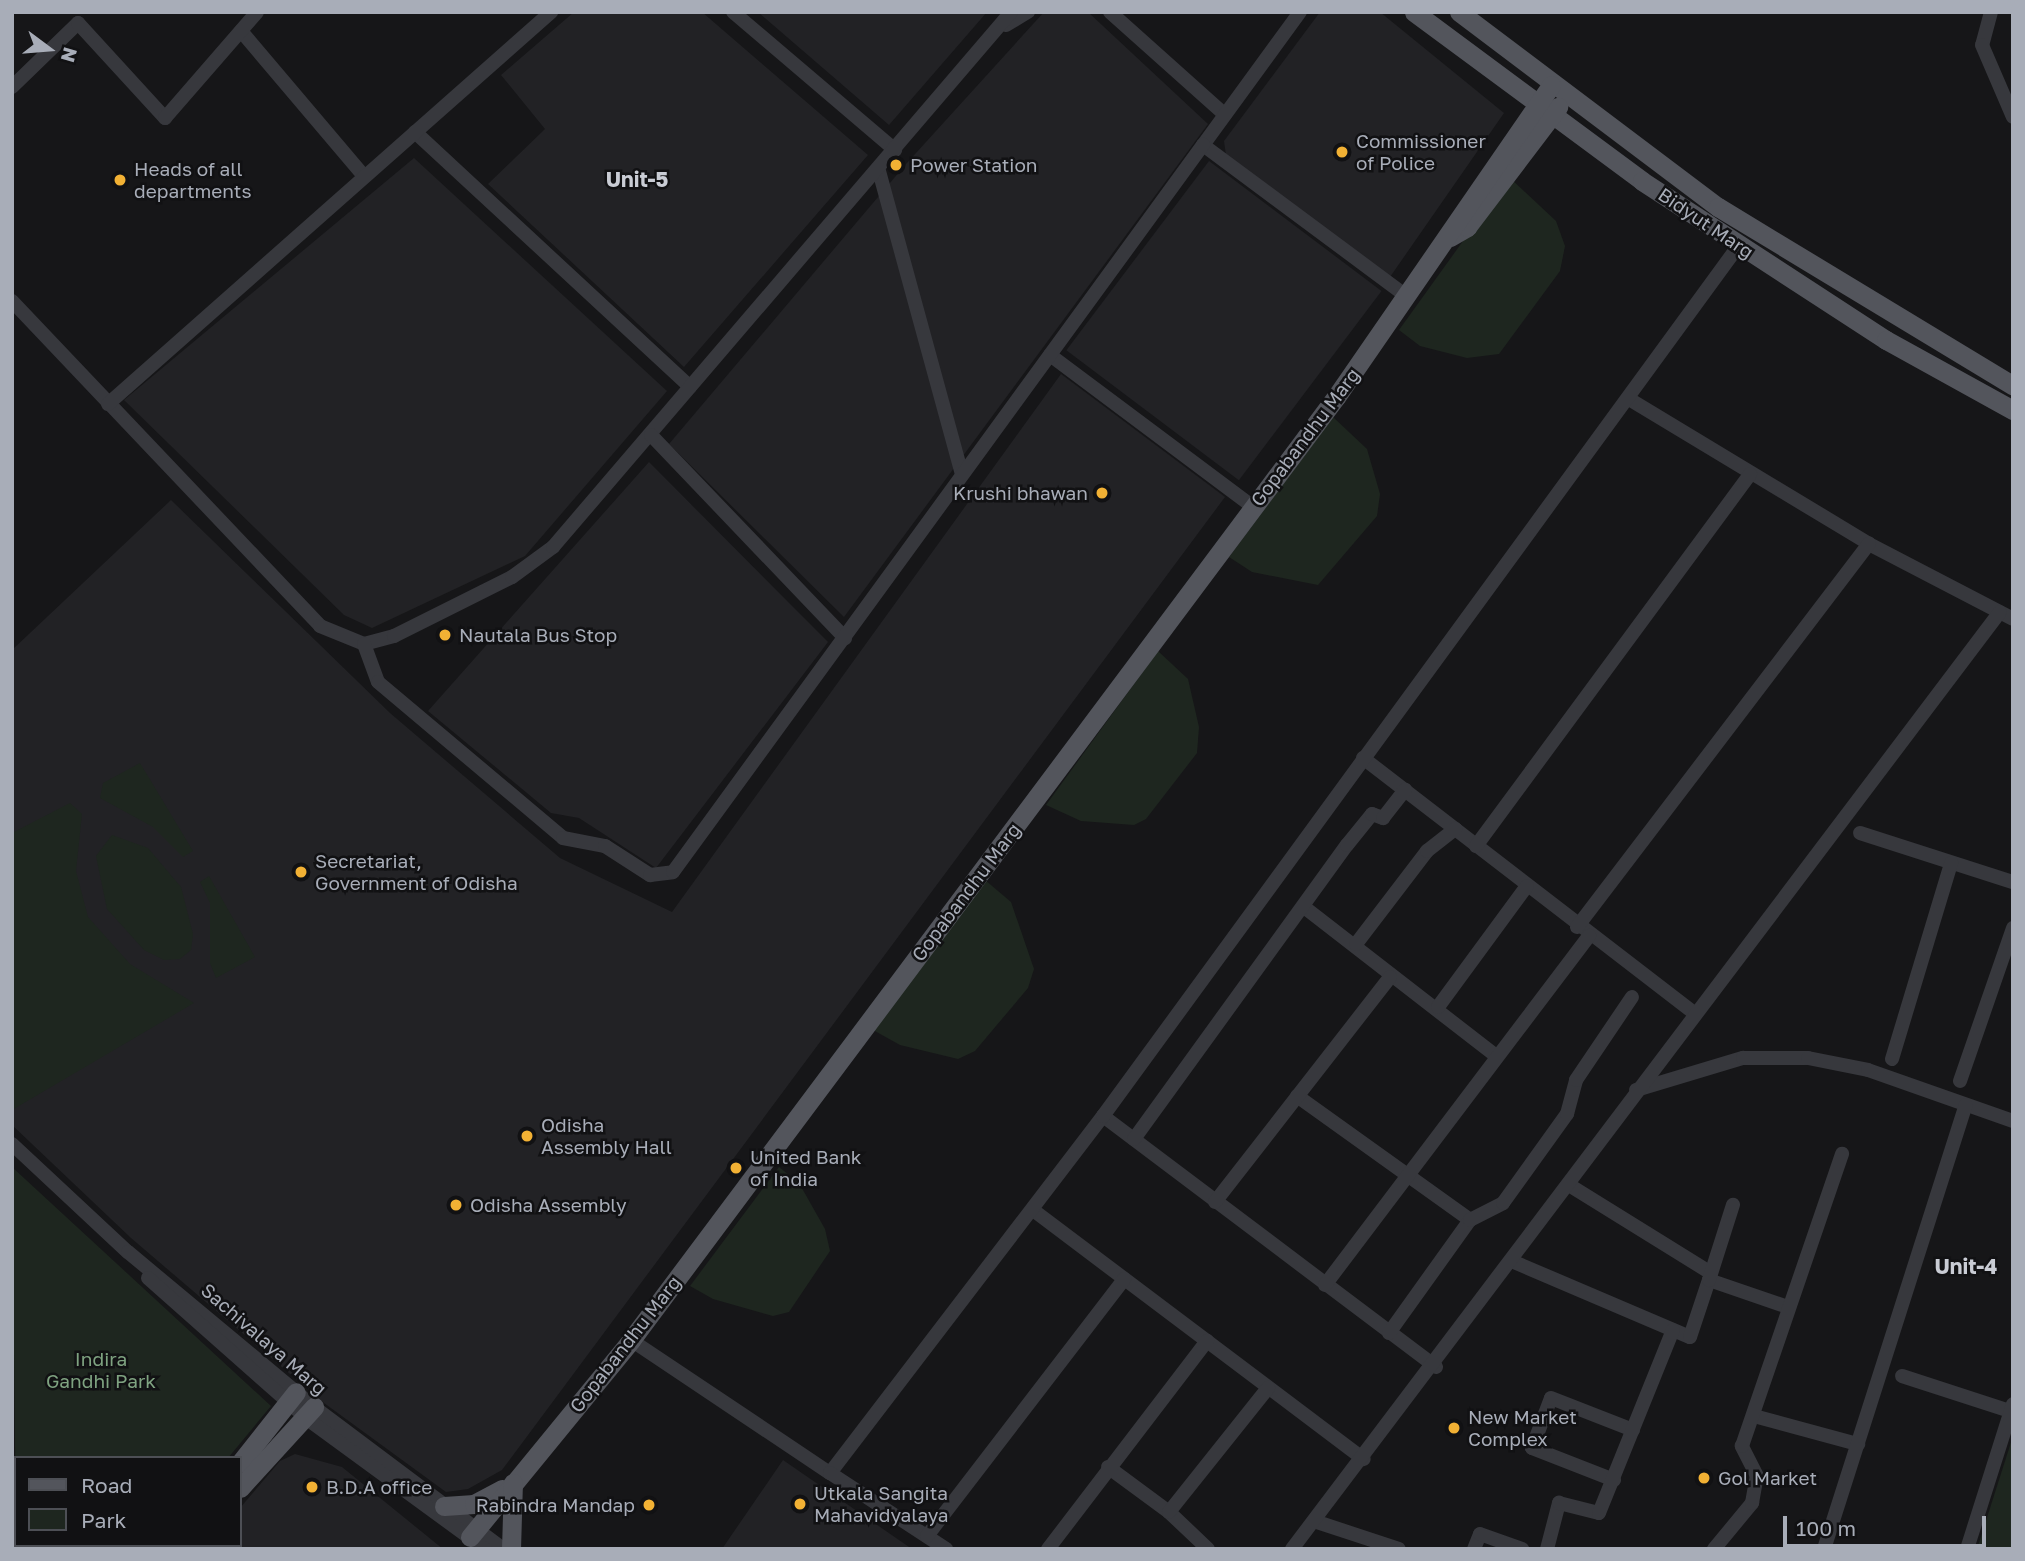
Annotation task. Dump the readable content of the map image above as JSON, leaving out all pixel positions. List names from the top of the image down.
{
  "streets": {
    "main road": ["Bidyut Marg", "Gopabandhu Marg"],
    "street": ["Sachivalaya Marg"]
  },
  "crossings": [
    ["Bidyut Marg", "Gopabandhu Marg"],
    ["Gopabandhu Marg", "Sachivalaya Marg"]
  ],
  "districts": ["Unit-5", "Unit-4"],
  "parks": ["Indira Gandhi Park"],
  "places": [
    "Commissioner of Police",
    "Power Station",
    "Heads of all departments",
    "Krushi bhawan",
    "Nautala Bus Stop",
    "Secretariat, Government of Odisha",
    "Odisha Assembly Hall",
    "United Bank of India",
    "Odisha Assembly",
    "New Market Complex",
    "Gol Market",
    "B.D.A office",
    "Utkala Sangita Mahavidyalaya",
    "Rabindra Mandap"
  ],
  "legend": ["Road", "Park"],
  "scale_bar": "100 m",
  "north": "right"
}
